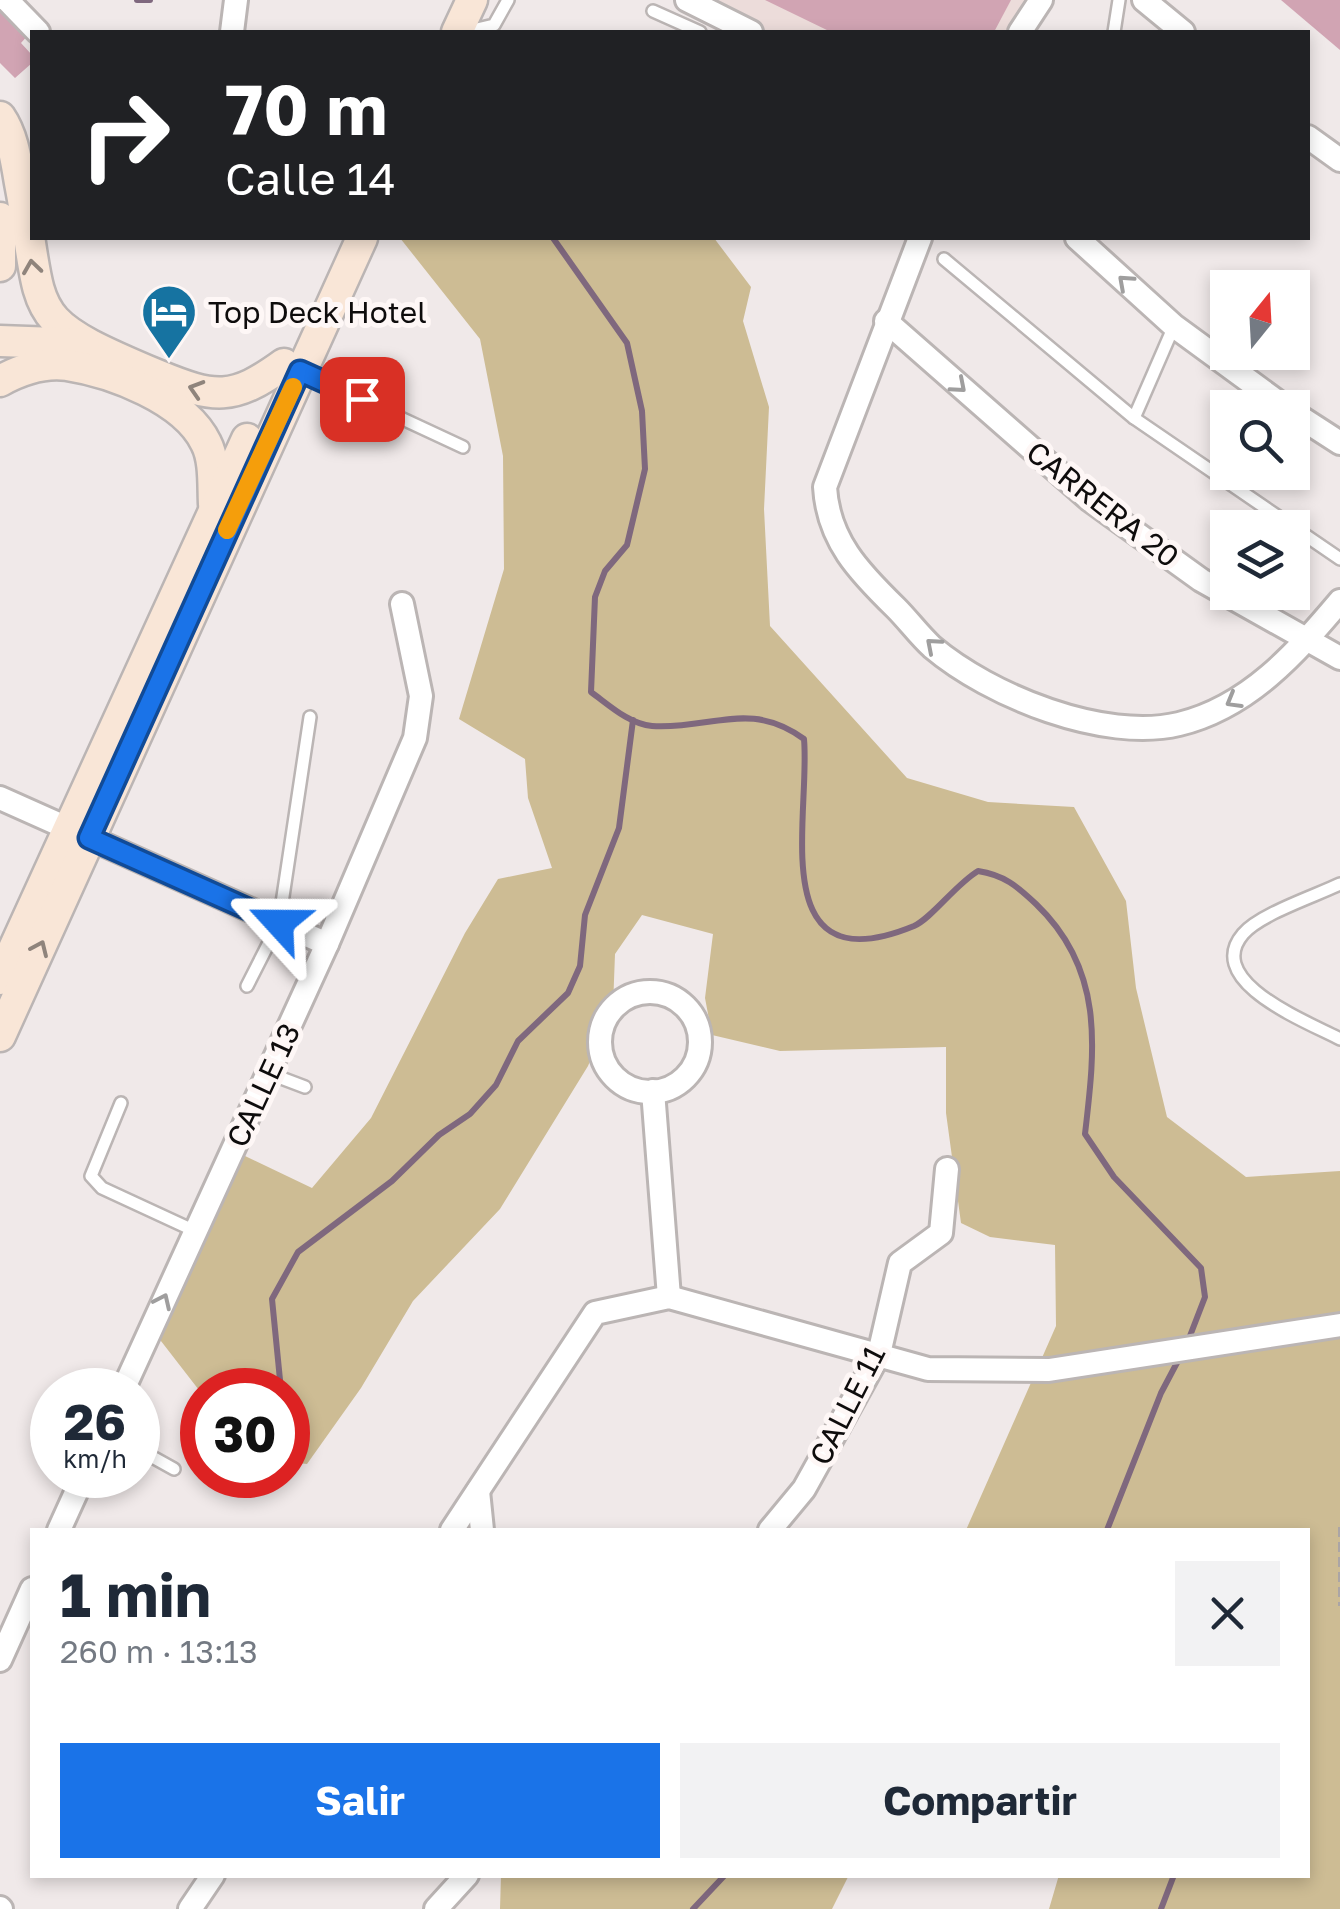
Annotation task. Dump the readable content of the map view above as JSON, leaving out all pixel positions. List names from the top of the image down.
{
  "streets": {
    "street": ["CARRERA 20", "CALLE 13", "CALLE 11"]
  },
  "places": {
    "hotel": ["Top Deck Hotel"]
  },
  "north": "top",
  "page": {
    "turn": ["70 m", "Calle 14"],
    "speed": "26 km/h",
    "limit": "30",
    "heading": ["1 min", "260 m · 13:13"],
    "buttons": ["Salir", "Compartir"]
  }
}
